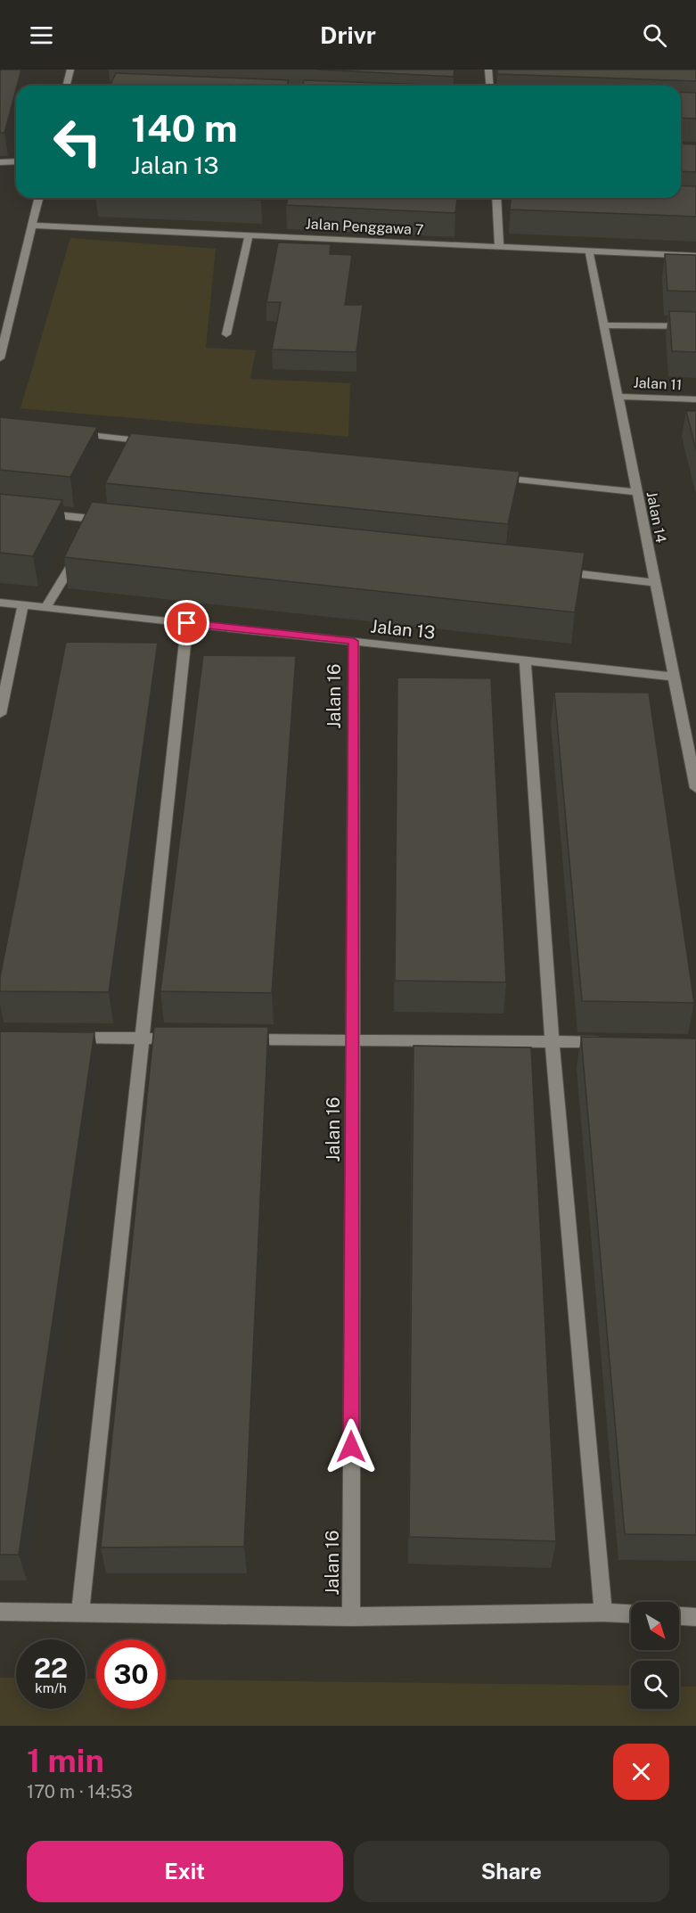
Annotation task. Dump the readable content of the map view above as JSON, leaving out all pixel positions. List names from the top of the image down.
{
  "streets": {
    "street": [
      "Jalan Penggawa 7",
      "Jalan 11",
      "Jalan 14",
      "Jalan 13",
      "Jalan 16"
    ]
  },
  "crossings": [
    ["Jalan Penggawa 7", "Jalan 14"],
    ["Jalan 11", "Jalan 14"],
    ["Jalan 14", "Jalan 13"],
    ["Jalan 13", "Jalan 16"]
  ],
  "north": "bottom right",
  "page": {
    "header": "Drivr",
    "turn": ["140 m", "Jalan 13"],
    "speed": "22 km/h",
    "limit": "30",
    "heading": ["1 min", "170 m · 14:53"],
    "buttons": ["Exit", "Share"]
  }
}
